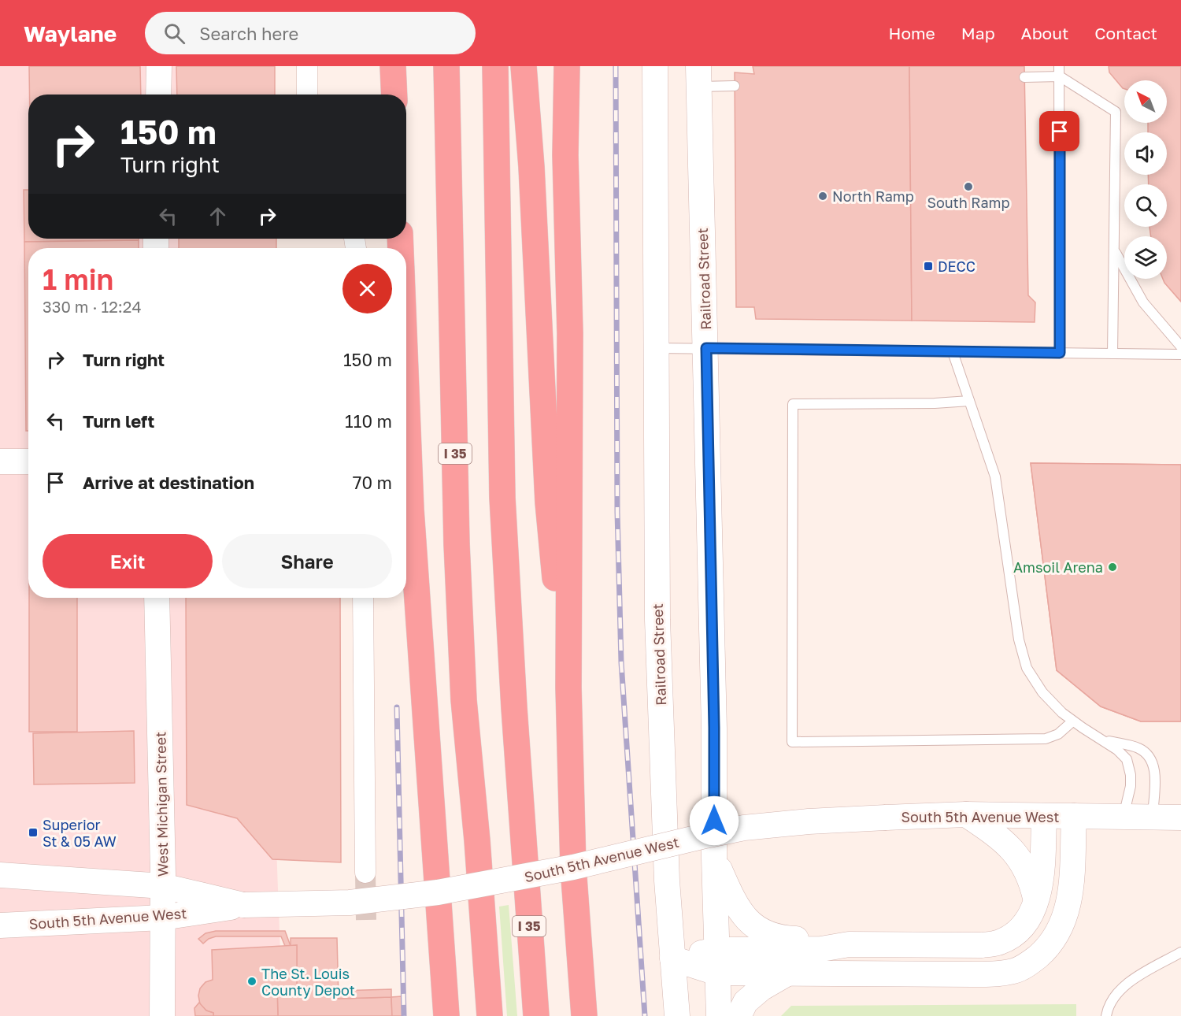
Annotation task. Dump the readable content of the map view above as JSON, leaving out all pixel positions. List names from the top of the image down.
{
  "streets": {
    "highway": ["I 35"],
    "street": ["Railroad Street", "West Michigan Street", "South 5th Avenue West"]
  },
  "crossings": [
    ["Railroad Street", "South 5th Avenue West"],
    ["West Michigan Street", "South 5th Avenue West"]
  ],
  "places": {
    "other": [
      "South Ramp",
      "North Ramp",
      "Amsoil Arena",
      "The St. Louis County Depot"
    ],
    "transit": ["DECC", "Superior St & 05 AW"]
  },
  "north": "top left",
  "page": {
    "header": "Waylane",
    "search": "Search here",
    "nav": [
      "Home",
      "Map",
      "About",
      "Contact"
    ],
    "turn": ["150 m", "Turn right"],
    "heading": ["1 min", "330 m · 12:24"],
    "list": [
      {
        "name": "Turn right",
        "value": "150 m"
      },
      {
        "name": "Turn left",
        "value": "110 m"
      },
      {
        "name": "Arrive at destination",
        "value": "70 m"
      }
    ],
    "buttons": ["Exit", "Share"]
  }
}
